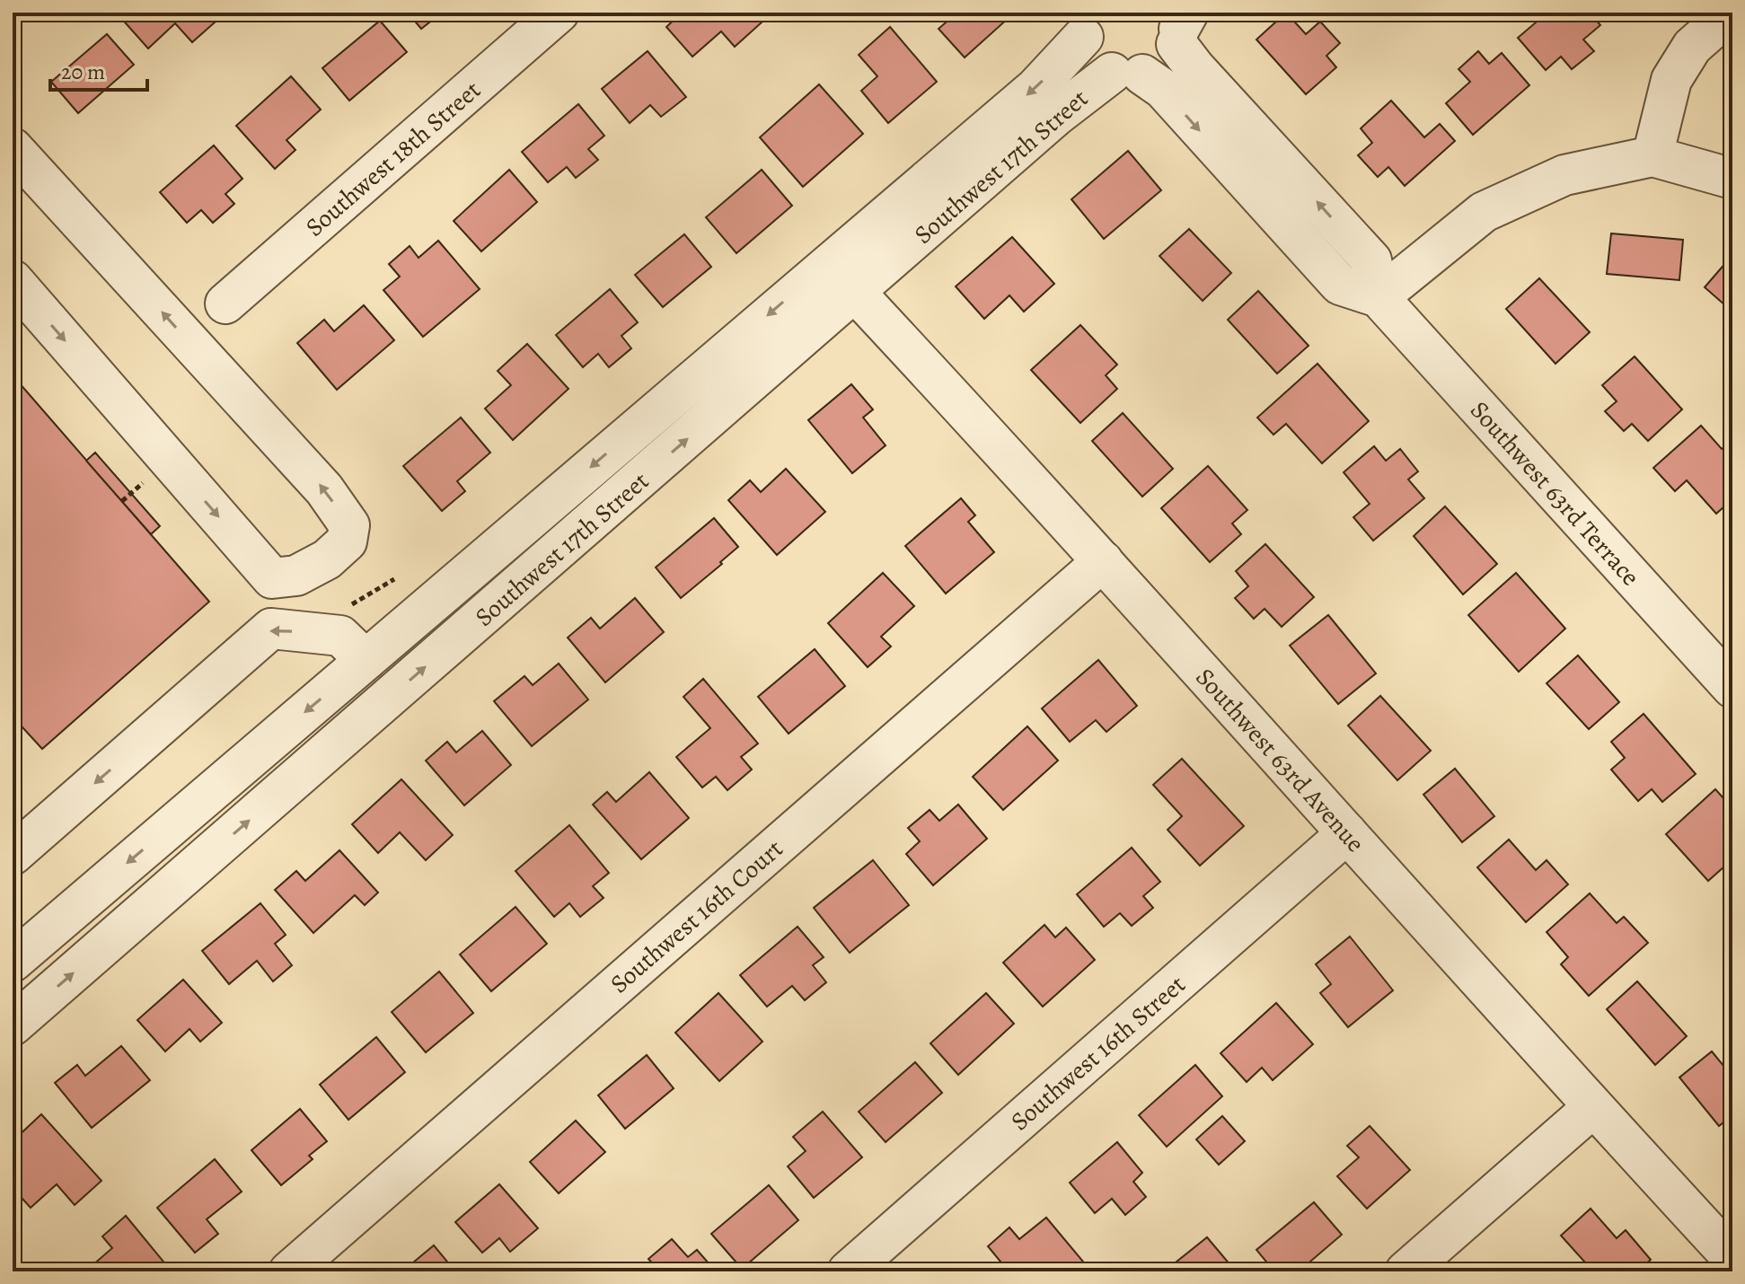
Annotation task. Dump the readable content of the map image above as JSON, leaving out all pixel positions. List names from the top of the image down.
{
  "streets": {
    "street": [
      "Southwest 18th Street",
      "Southwest 17th Street",
      "Southwest 63rd Terrace",
      "Southwest 63rd Avenue",
      "Southwest 16th Court",
      "Southwest 16th Street"
    ]
  },
  "crossings": [
    ["Southwest 17th Street", "Southwest 63rd Terrace"],
    ["Southwest 17th Street", "Southwest 63rd Avenue"],
    ["Southwest 63rd Avenue", "Southwest 16th Court"],
    ["Southwest 63rd Avenue", "Southwest 16th Street"]
  ],
  "scale_bar": "20 m"
}
